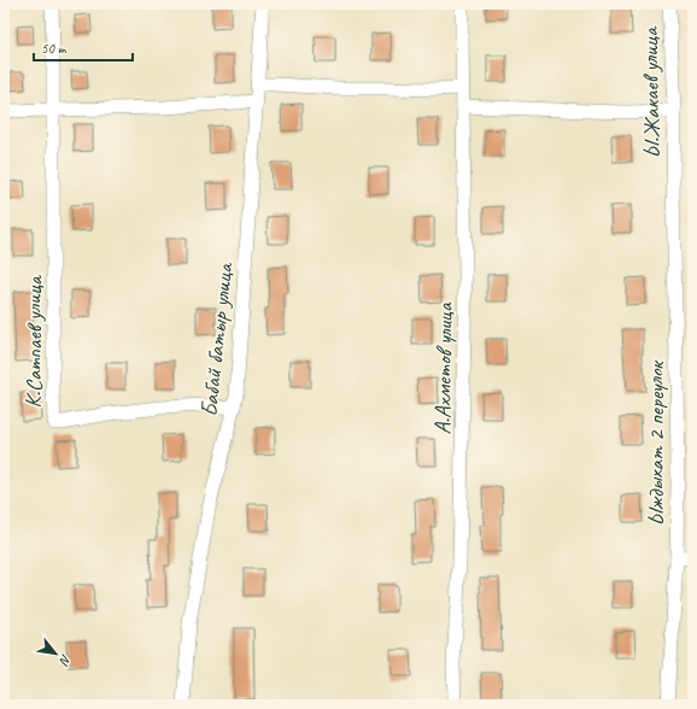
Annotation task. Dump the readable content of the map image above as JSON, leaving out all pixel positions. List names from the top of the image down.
{
  "streets": {
    "street": [
      "Ы.Жакаев улица",
      "Бабай батыр улица",
      "К.Сатпаев улица",
      "А.Ахметов улица",
      "Ыждыхат 2 переулок"
    ]
  },
  "crossings": [
    ["Ы.Жакаев улица", "Ыждыхат 2 переулок"],
    ["Бабай батыр улица", "К.Сатпаев улица"]
  ],
  "scale_bar": "50 m",
  "north": "bottom right"
}
